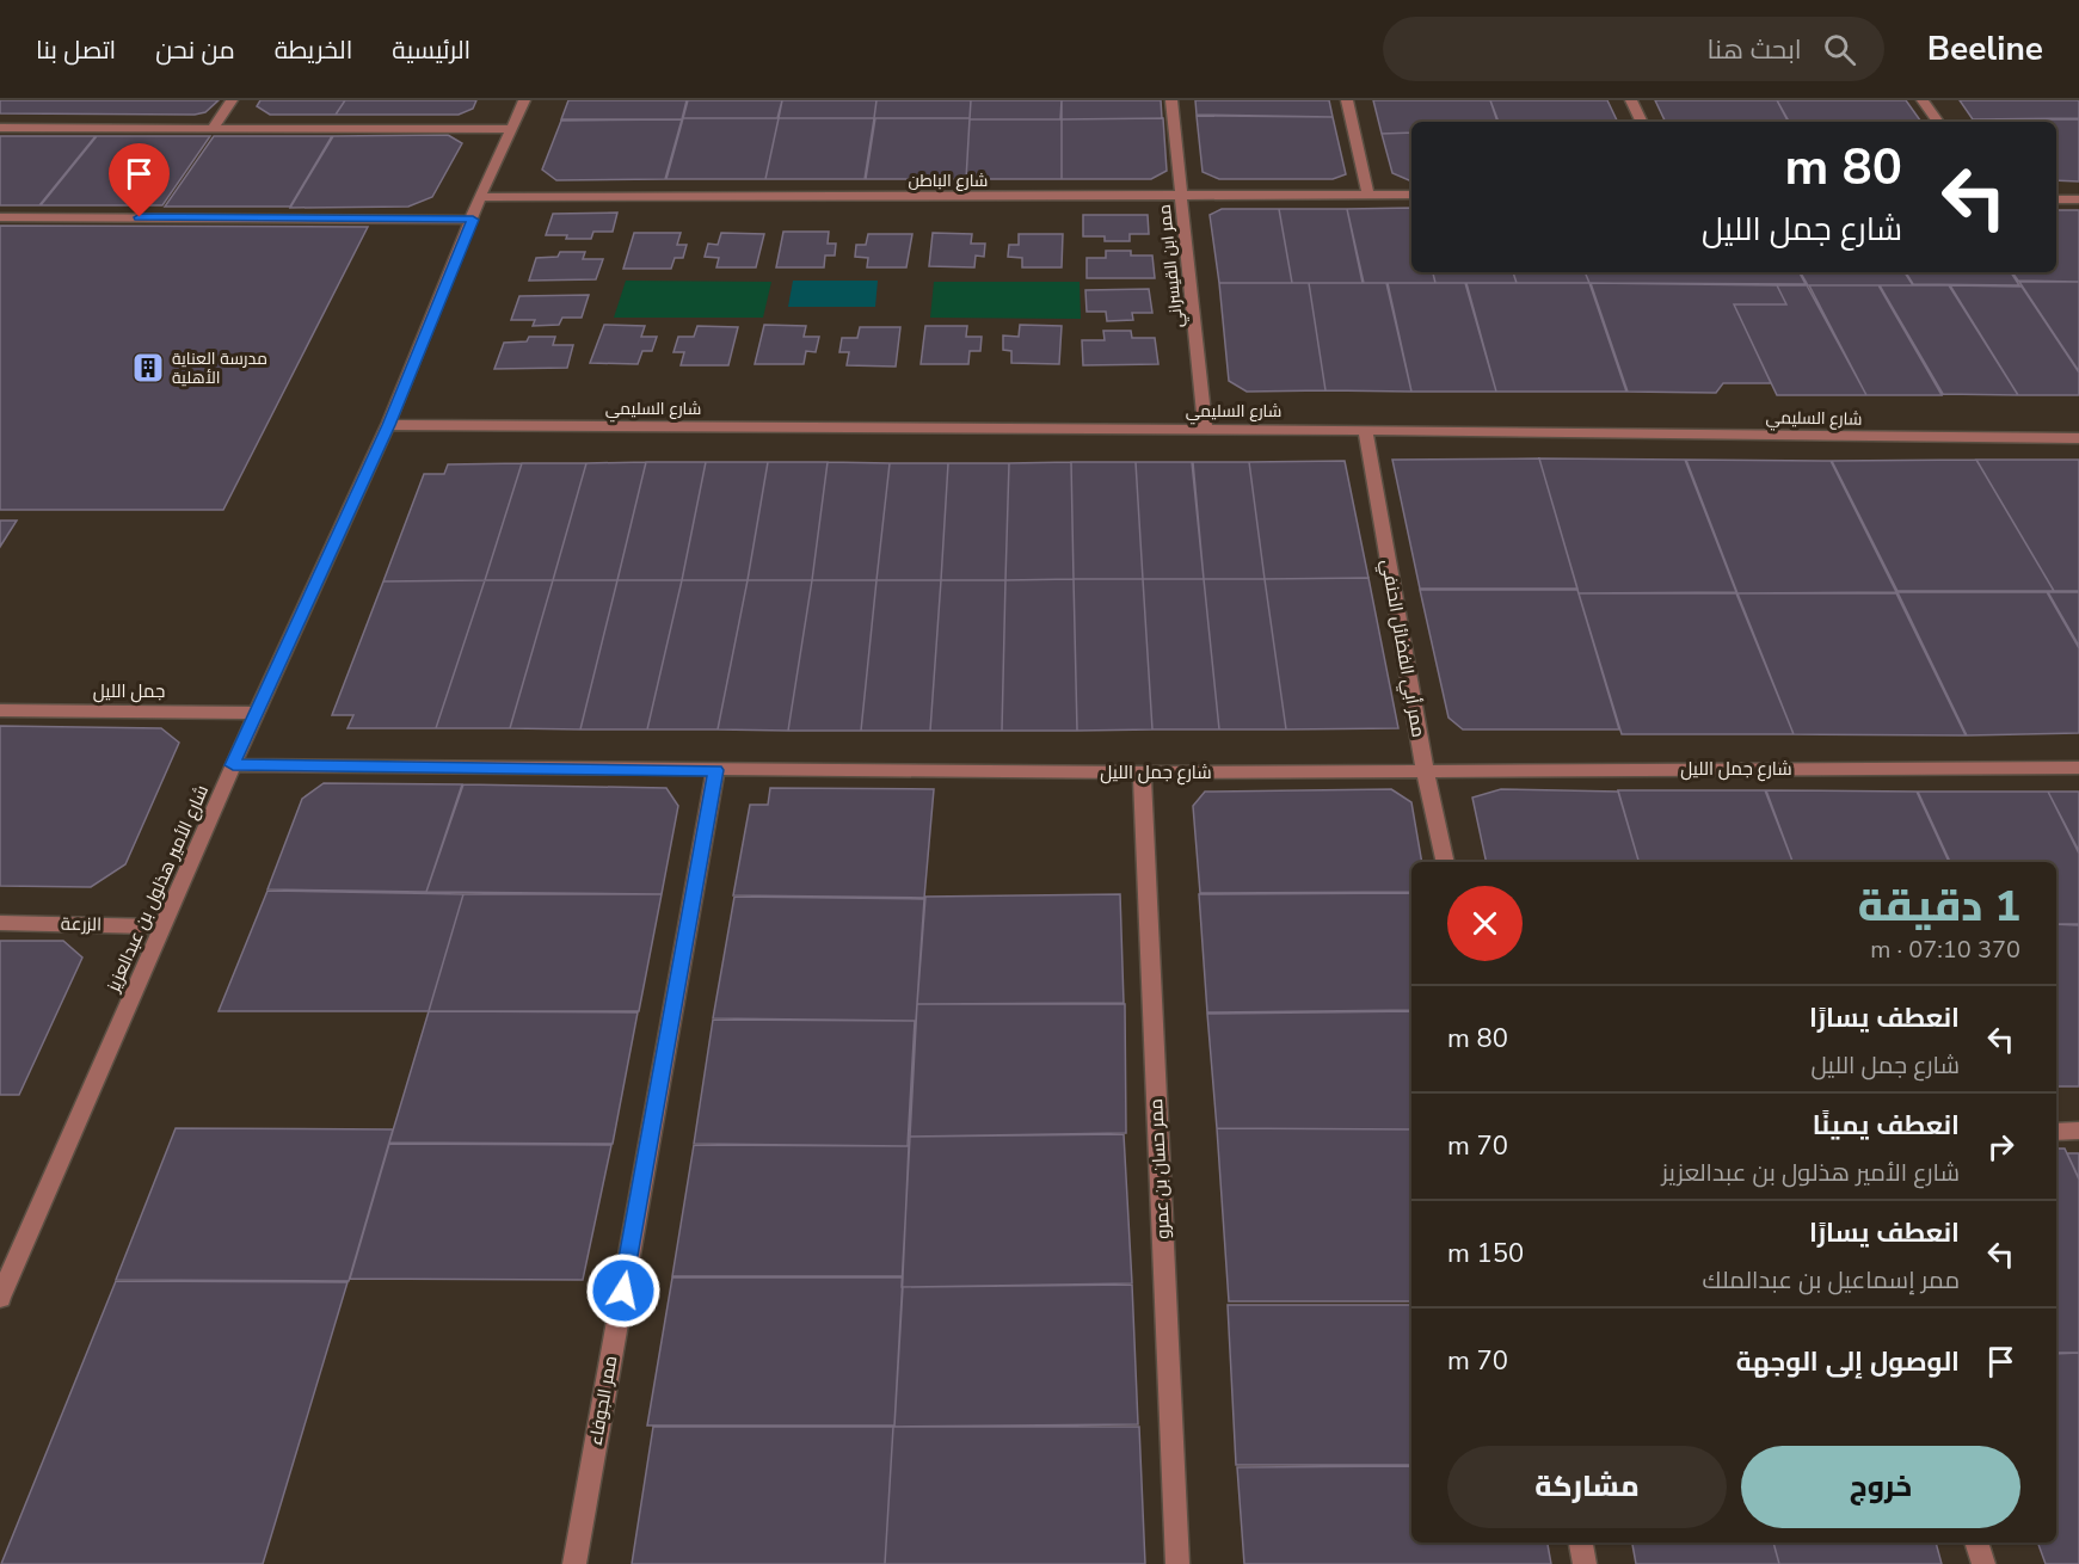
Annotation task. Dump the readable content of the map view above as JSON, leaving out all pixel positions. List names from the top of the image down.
{
  "streets": {
    "street": [
      "شارع الباطن",
      "ممر ابن القيسراني",
      "شارع السليمي",
      "ممر أبي الفضائل الحنفي",
      "جمل الليل",
      "شارع جمل الليل",
      "شارع الأمير هذلول بن عبدالعزيز",
      "الزرعة",
      "ممر حسان بن عمرو",
      "ممر الجوفاء"
    ]
  },
  "crossings": [
    ["شارع الباطن", "ممر ابن القيسراني"],
    ["شارع الباطن", "شارع الأمير هذلول بن عبدالعزيز"],
    ["ممر ابن القيسراني", "شارع السليمي"],
    ["شارع السليمي", "ممر أبي الفضائل الحنفي"],
    ["شارع السليمي", "شارع الأمير هذلول بن عبدالعزيز"],
    ["ممر أبي الفضائل الحنفي", "شارع جمل الليل"],
    ["جمل الليل", "شارع الأمير هذلول بن عبدالعزيز"],
    ["شارع جمل الليل", "شارع الأمير هذلول بن عبدالعزيز"],
    ["شارع جمل الليل", "ممر حسان بن عمرو"],
    ["شارع جمل الليل", "ممر الجوفاء"],
    ["شارع الأمير هذلول بن عبدالعزيز", "الزرعة"]
  ],
  "places": {
    "building": ["مدرسة العناية الأهلية"]
  },
  "page": {
    "header": "Beeline",
    "search": "ابحث هنا",
    "nav": [
      "الرئيسية",
      "الخريطة",
      "من نحن",
      "اتصل بنا"
    ],
    "turn": ["80 m", "شارع جمل الليل"],
    "heading": ["1 دقيقة", "370 m · 07:10"],
    "list": [
      {
        "name": "انعطف يسارًا",
        "note": "شارع جمل الليل",
        "value": "80 m"
      },
      {
        "name": "انعطف يمينًا",
        "note": "شارع الأمير هذلول بن عبدالعزيز",
        "value": "70 m"
      },
      {
        "name": "انعطف يسارًا",
        "note": "ممر إسماعيل بن عبدالملك",
        "value": "150 m"
      },
      {
        "name": "الوصول إلى الوجهة",
        "value": "70 m"
      }
    ],
    "buttons": ["خروج", "مشاركة"]
  }
}
